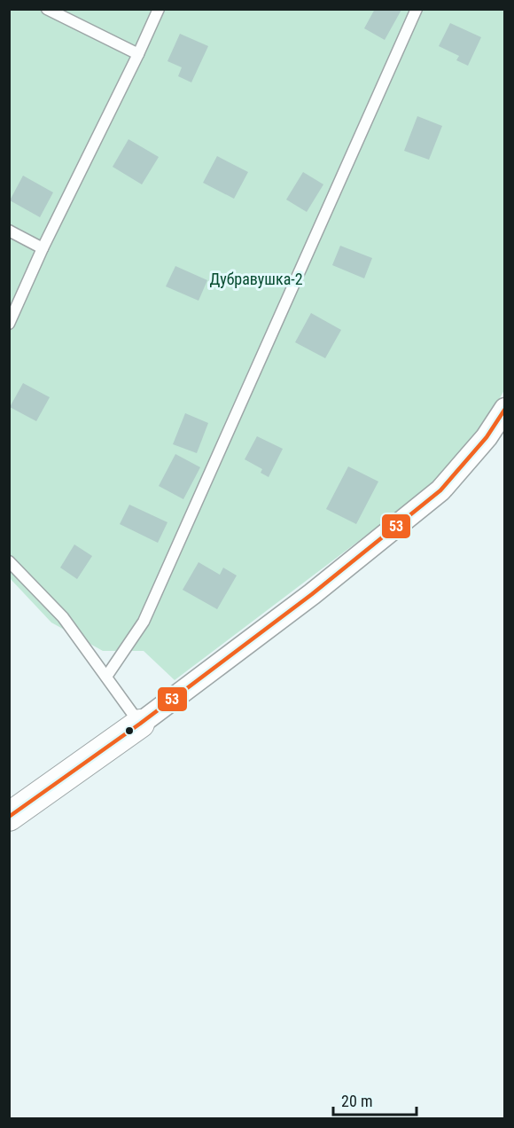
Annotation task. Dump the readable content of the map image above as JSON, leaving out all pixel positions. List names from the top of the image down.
{
  "parks": ["Дубравушка-2"],
  "lines": ["transit line 53"],
  "scale_bar": "20 m"
}
